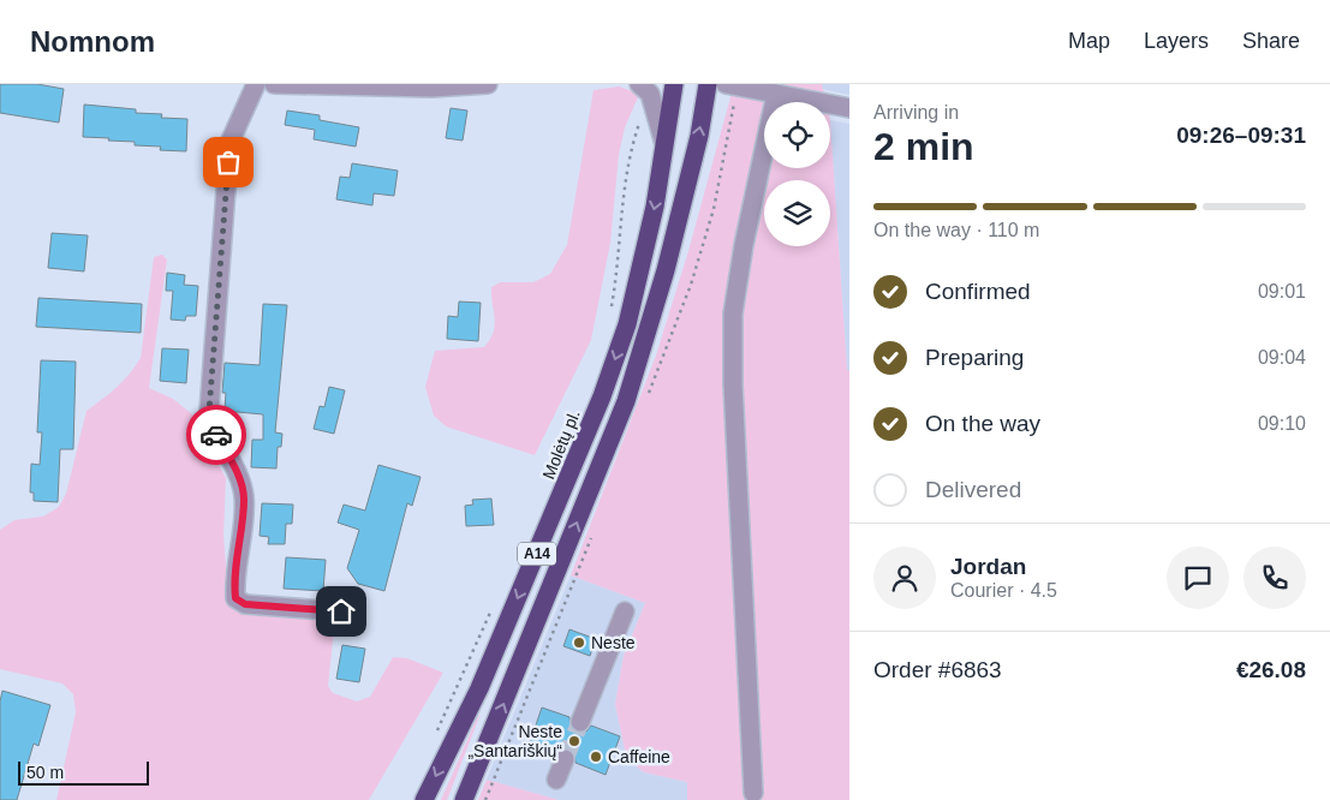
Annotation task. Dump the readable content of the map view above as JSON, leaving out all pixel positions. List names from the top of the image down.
{
  "streets": {
    "highway": ["Molėtų pl.", "A14"]
  },
  "places": ["Neste", "Neste „Santariškių“", "Caffeine"],
  "scale_bar": "50 m",
  "page": {
    "header": "Nomnom",
    "nav": ["Map", "Layers", "Share"],
    "heading": ["2 min", "Arriving in", "09:26–09:31"],
    "panel": [
      "Jordan",
      "Courier · 4.5",
      "Order #6863",
      "€26.08"
    ],
    "bar": "On the way · 110 m",
    "list": [
      ["Confirmed", "09:01"],
      ["Preparing", "09:04"],
      ["On the way", "09:10"],
      "Delivered"
    ],
    "scale": "50 m"
  }
}
